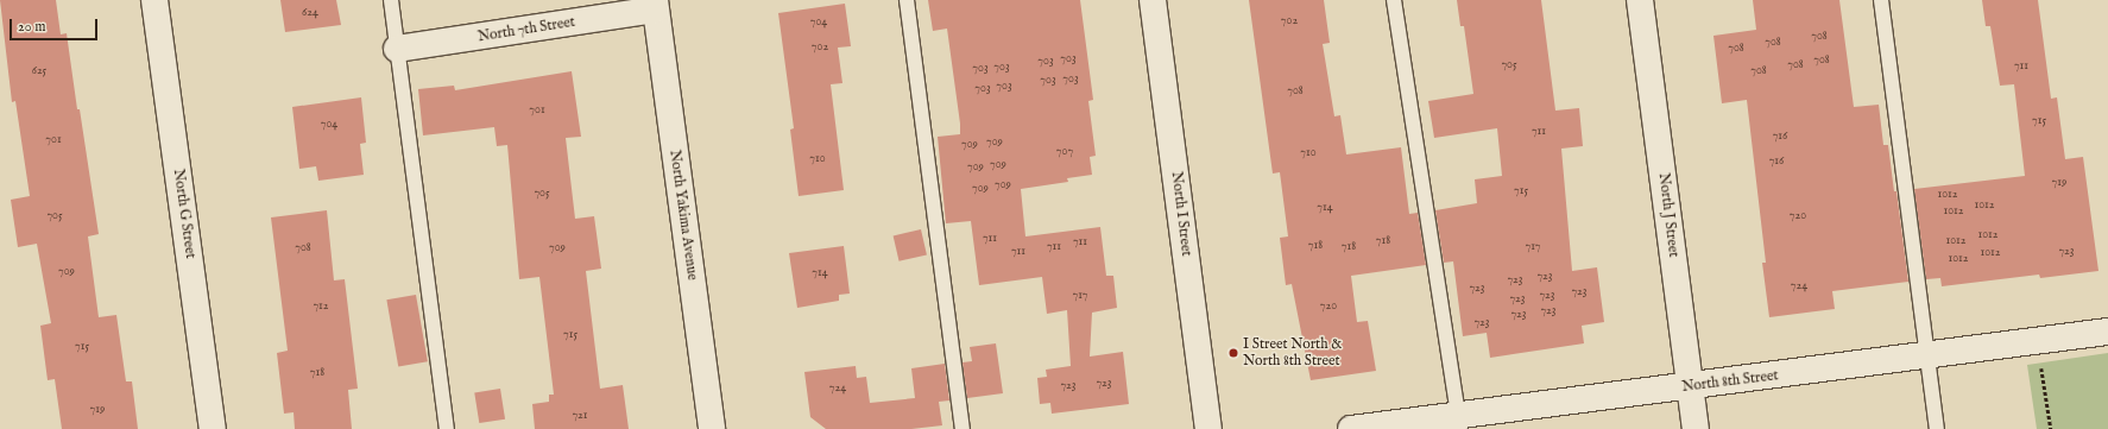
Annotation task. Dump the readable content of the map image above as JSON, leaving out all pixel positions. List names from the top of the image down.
{
  "streets": {
    "street": [
      "North 7th Street",
      "North G Street",
      "North I Street",
      "North Yakima Avenue",
      "North J Street",
      "North 8th Street"
    ]
  },
  "crossings": [
    ["North 7th Street", "North Yakima Avenue"],
    ["North J Street", "North 8th Street"]
  ],
  "places": ["I Street North & North 8th Street"],
  "house_numbers": [
    "624",
    "702",
    "704",
    "708",
    "708",
    "702",
    "708",
    "703",
    "708",
    "703",
    "705",
    "708",
    "711",
    "703",
    "703",
    "625",
    "708",
    "703",
    "703",
    "703",
    "703",
    "708",
    "701",
    "715",
    "704",
    "711",
    "716",
    "701",
    "709",
    "709",
    "707",
    "710",
    "710",
    "716",
    "709",
    "709",
    "719",
    "709",
    "709",
    "715",
    "705",
    "1012",
    "1012",
    "714",
    "1012",
    "705",
    "720",
    "1012",
    "711",
    "718",
    "1012",
    "711",
    "718",
    "711",
    "718",
    "717",
    "708",
    "709",
    "711",
    "723",
    "1012",
    "1012",
    "709",
    "714",
    "723",
    "723",
    "724",
    "723",
    "723",
    "717",
    "723",
    "723",
    "712",
    "720",
    "723",
    "723",
    "723",
    "715",
    "715",
    "718",
    "723",
    "723",
    "724",
    "719",
    "721"
  ],
  "scale_bar": "20 m"
}
